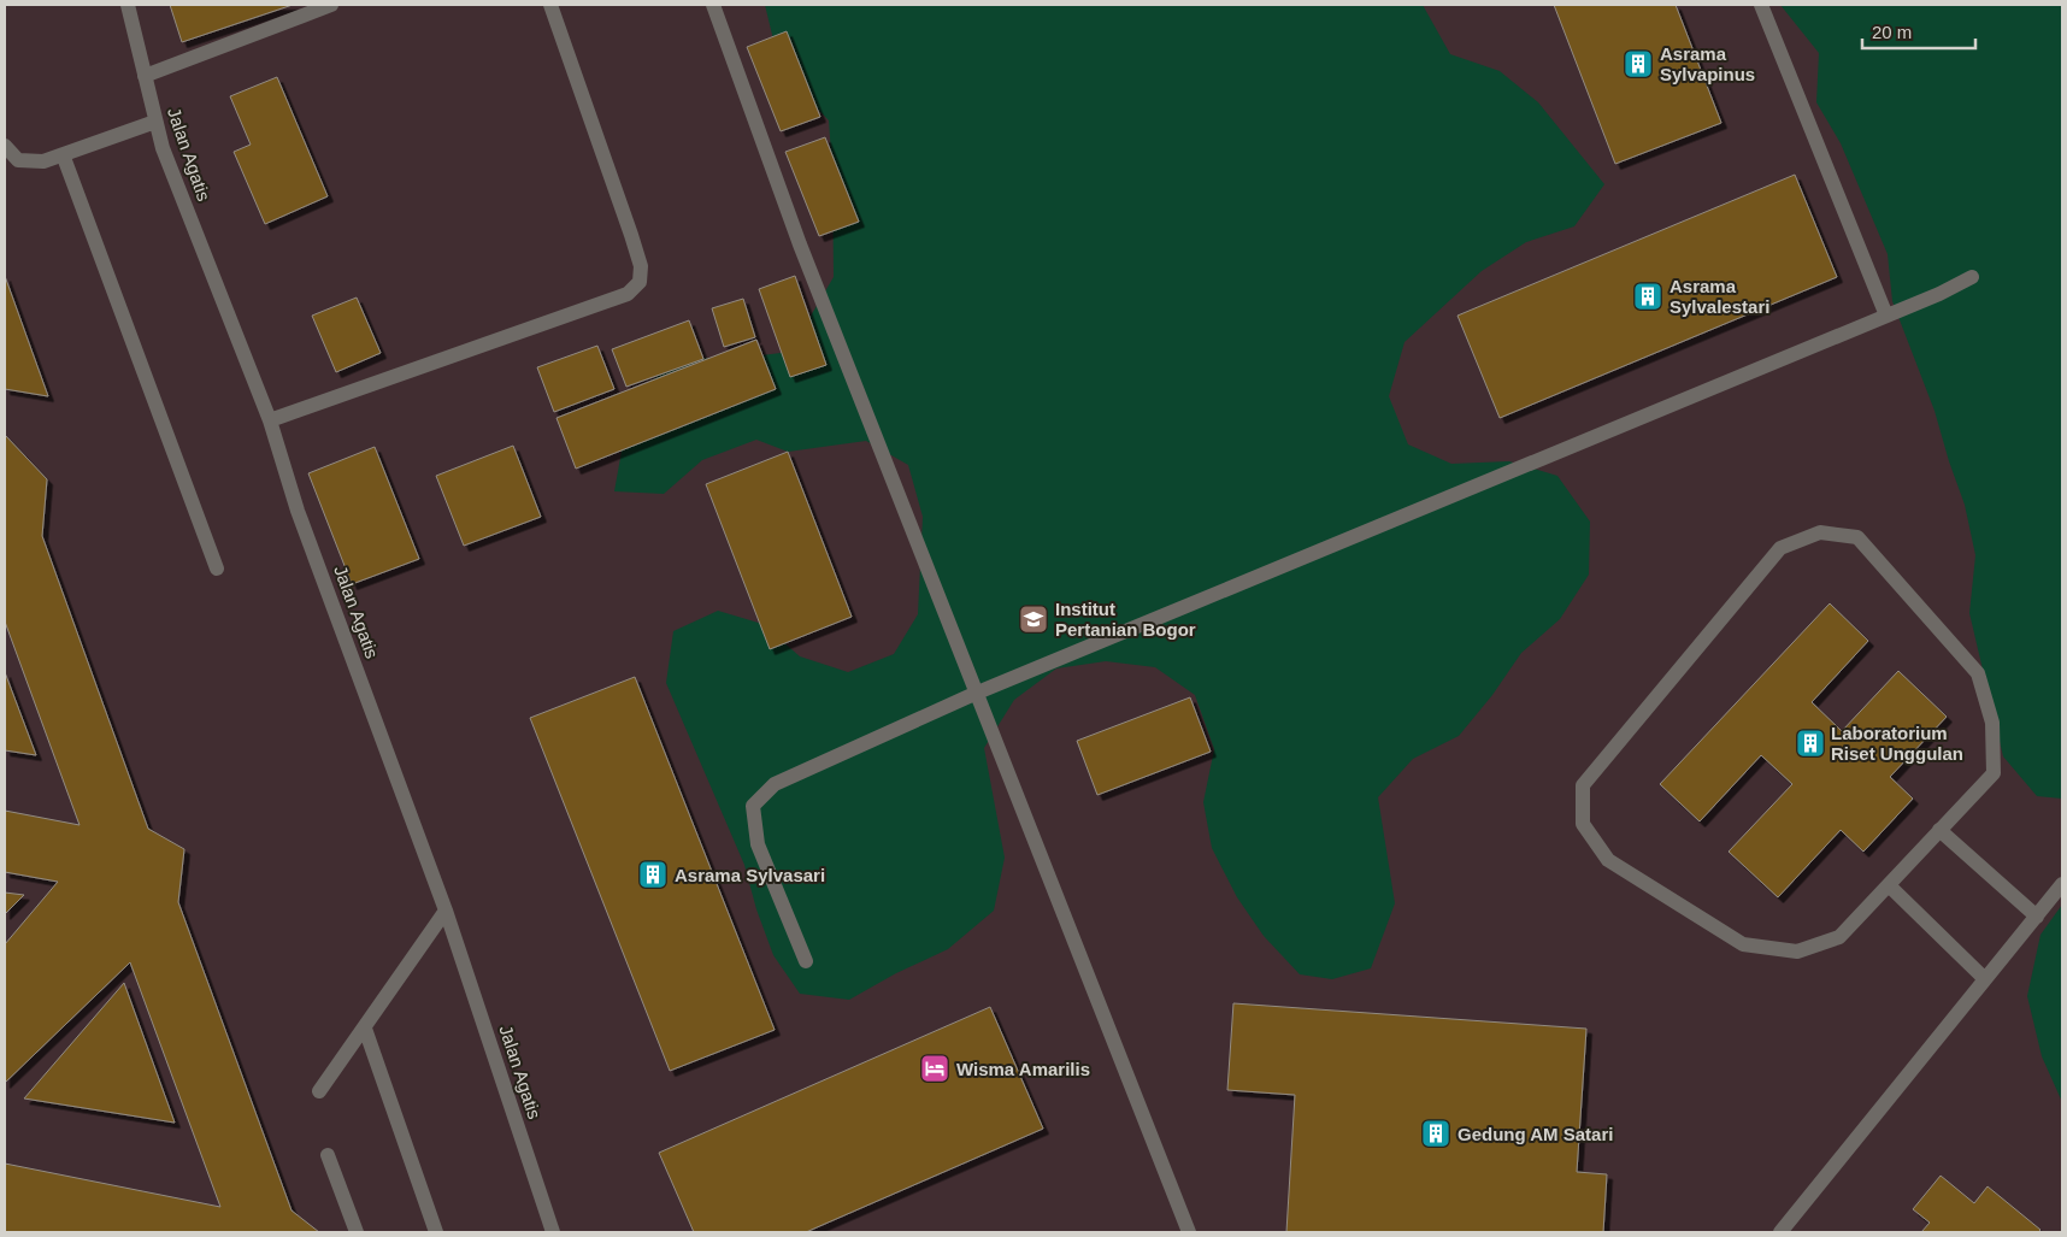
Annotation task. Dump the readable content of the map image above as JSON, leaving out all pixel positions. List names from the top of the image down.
{
  "streets": {
    "lane": ["Jalan Agatis"]
  },
  "places": {
    "building": [
      "Asrama Sylvapinus",
      "Asrama Sylvalestari",
      "Laboratorium Riset Unggulan",
      "Asrama Sylvasari",
      "Gedung AM Satari"
    ],
    "school or university": ["Institut Pertanian Bogor"],
    "hotel": ["Wisma Amarilis"]
  },
  "scale_bar": "20 m"
}
